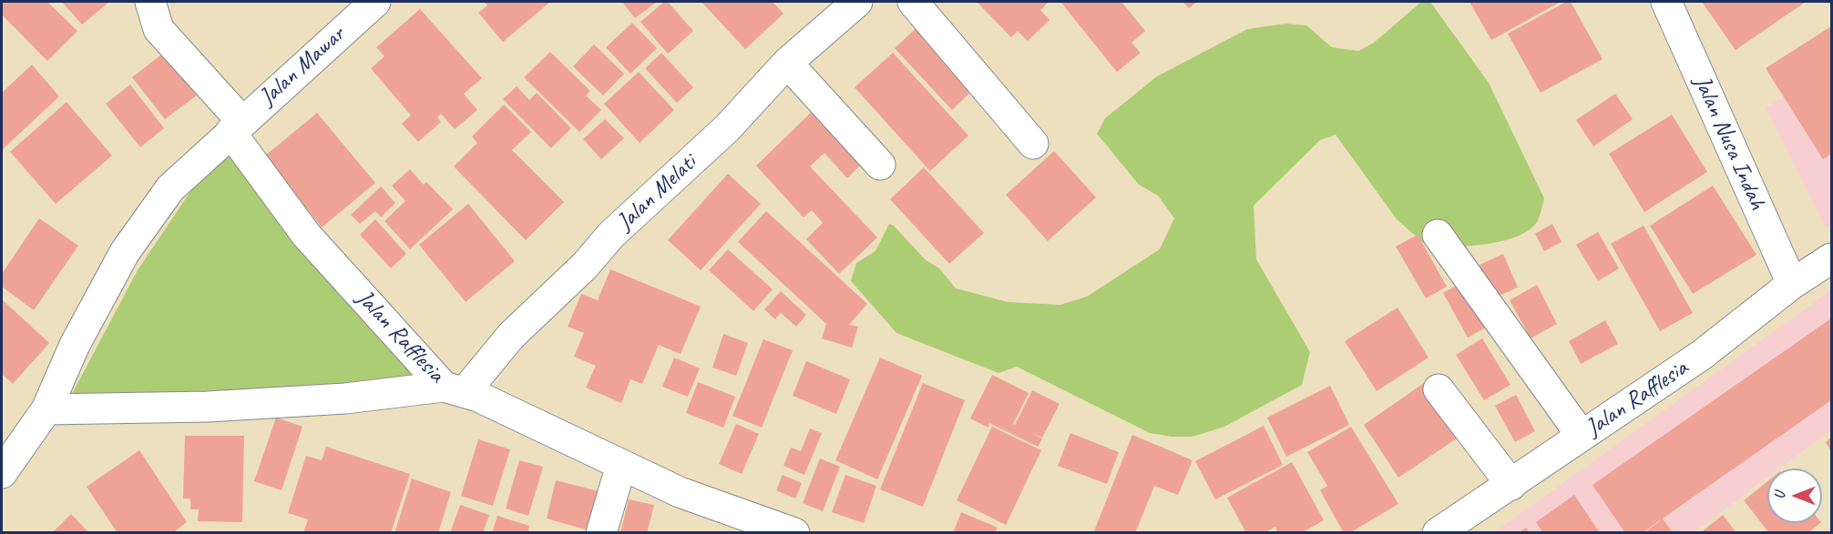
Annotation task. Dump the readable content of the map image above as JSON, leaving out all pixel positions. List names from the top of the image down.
{
  "streets": {
    "street": [
      "Jalan Mawar",
      "Jalan Nusa Indah",
      "Jalan Melati",
      "Jalan Rafflesia"
    ]
  },
  "crossings": [
    ["Jalan Mawar", "Jalan Rafflesia"],
    ["Jalan Nusa Indah", "Jalan Rafflesia"],
    ["Jalan Melati", "Jalan Rafflesia"]
  ],
  "north": "left"
}
